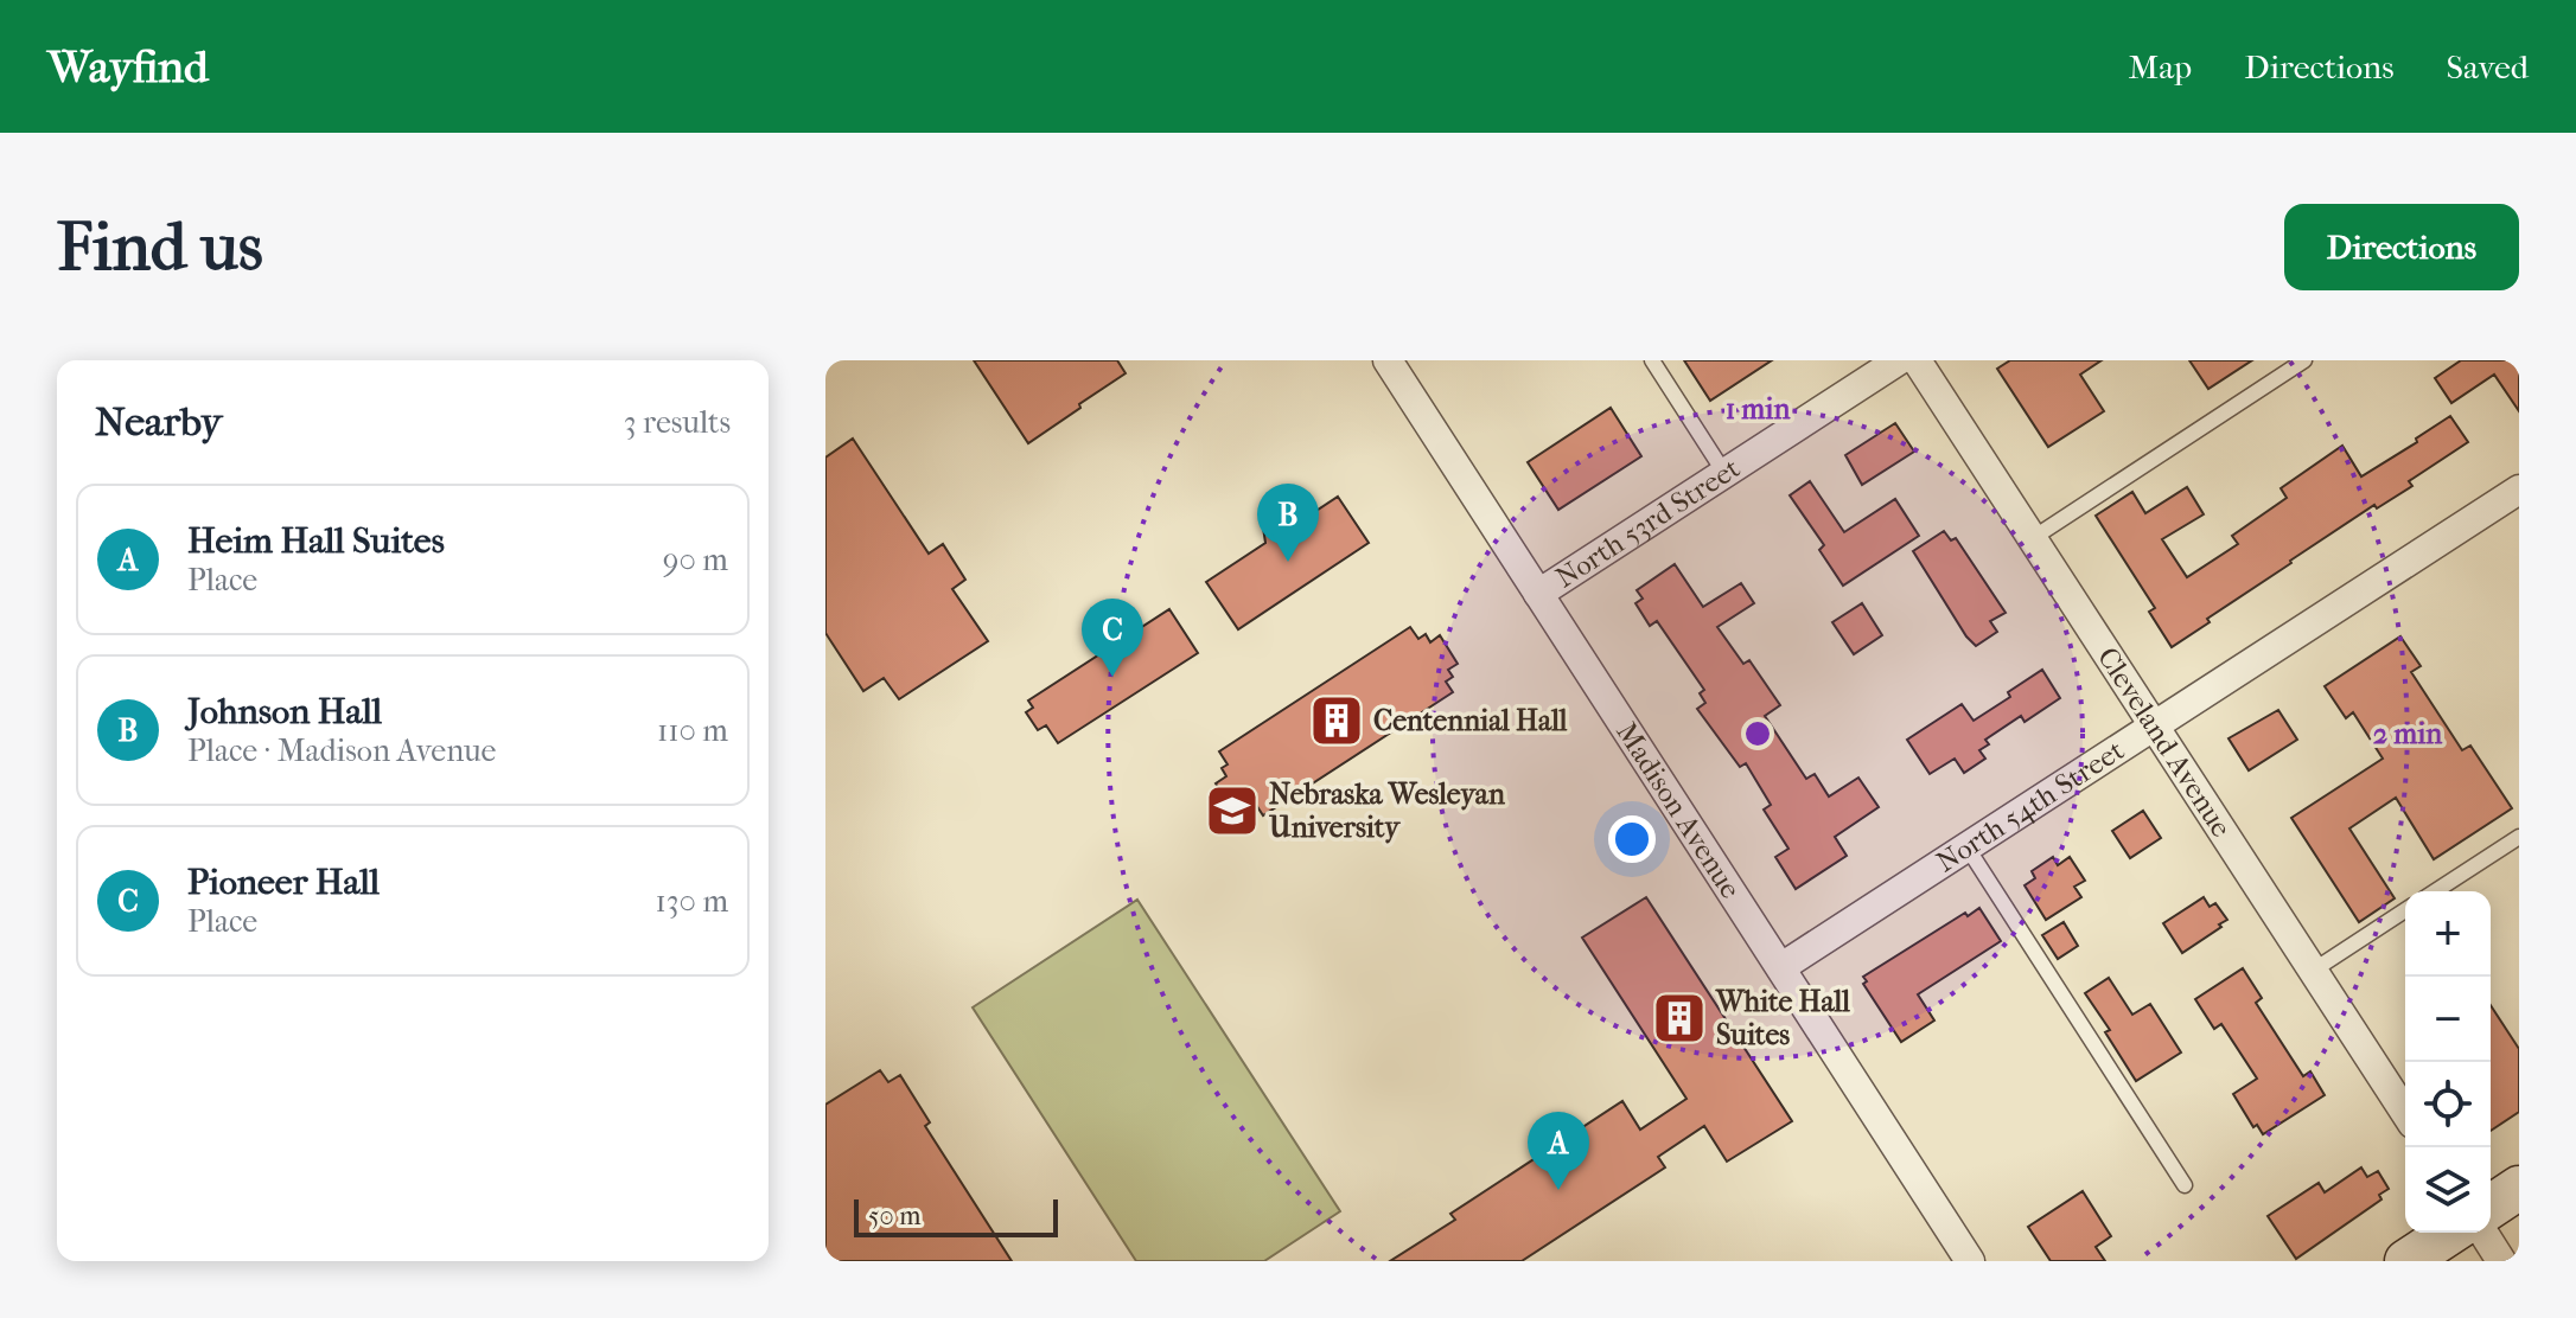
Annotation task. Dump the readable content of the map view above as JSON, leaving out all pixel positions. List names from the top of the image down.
{
  "streets": {
    "street": [
      "North 53rd Street",
      "Cleveland Avenue",
      "North 54th Street",
      "Madison Avenue"
    ]
  },
  "crossings": [
    ["North 53rd Street", "Madison Avenue"],
    ["Cleveland Avenue", "North 54th Street"],
    ["North 54th Street", "Madison Avenue"]
  ],
  "places": {
    "building": ["Centennial Hall", "White Hall Suites"],
    "school or university": ["Nebraska Wesleyan University"]
  },
  "scale_bar": "50 m",
  "page": {
    "header": "Wayfind",
    "nav": ["Map", "Directions", "Saved"],
    "buttons": "Directions",
    "title": "Find us",
    "heading": ["Nearby", "3 results"],
    "list": [
      {
        "mark": "A",
        "name": "Heim Hall Suites",
        "note": "Place",
        "value": "90 m"
      },
      {
        "mark": "B",
        "name": "Johnson Hall",
        "note": "Place · Madison Avenue",
        "value": "110 m"
      },
      {
        "mark": "C",
        "name": "Pioneer Hall",
        "note": "Place",
        "value": "130 m"
      }
    ],
    "pins": ["B", "C", "A"],
    "map_buttons": ["+", "−"],
    "scale": "50 m"
  },
  "rings": ["1 min", "2 min"]
}
